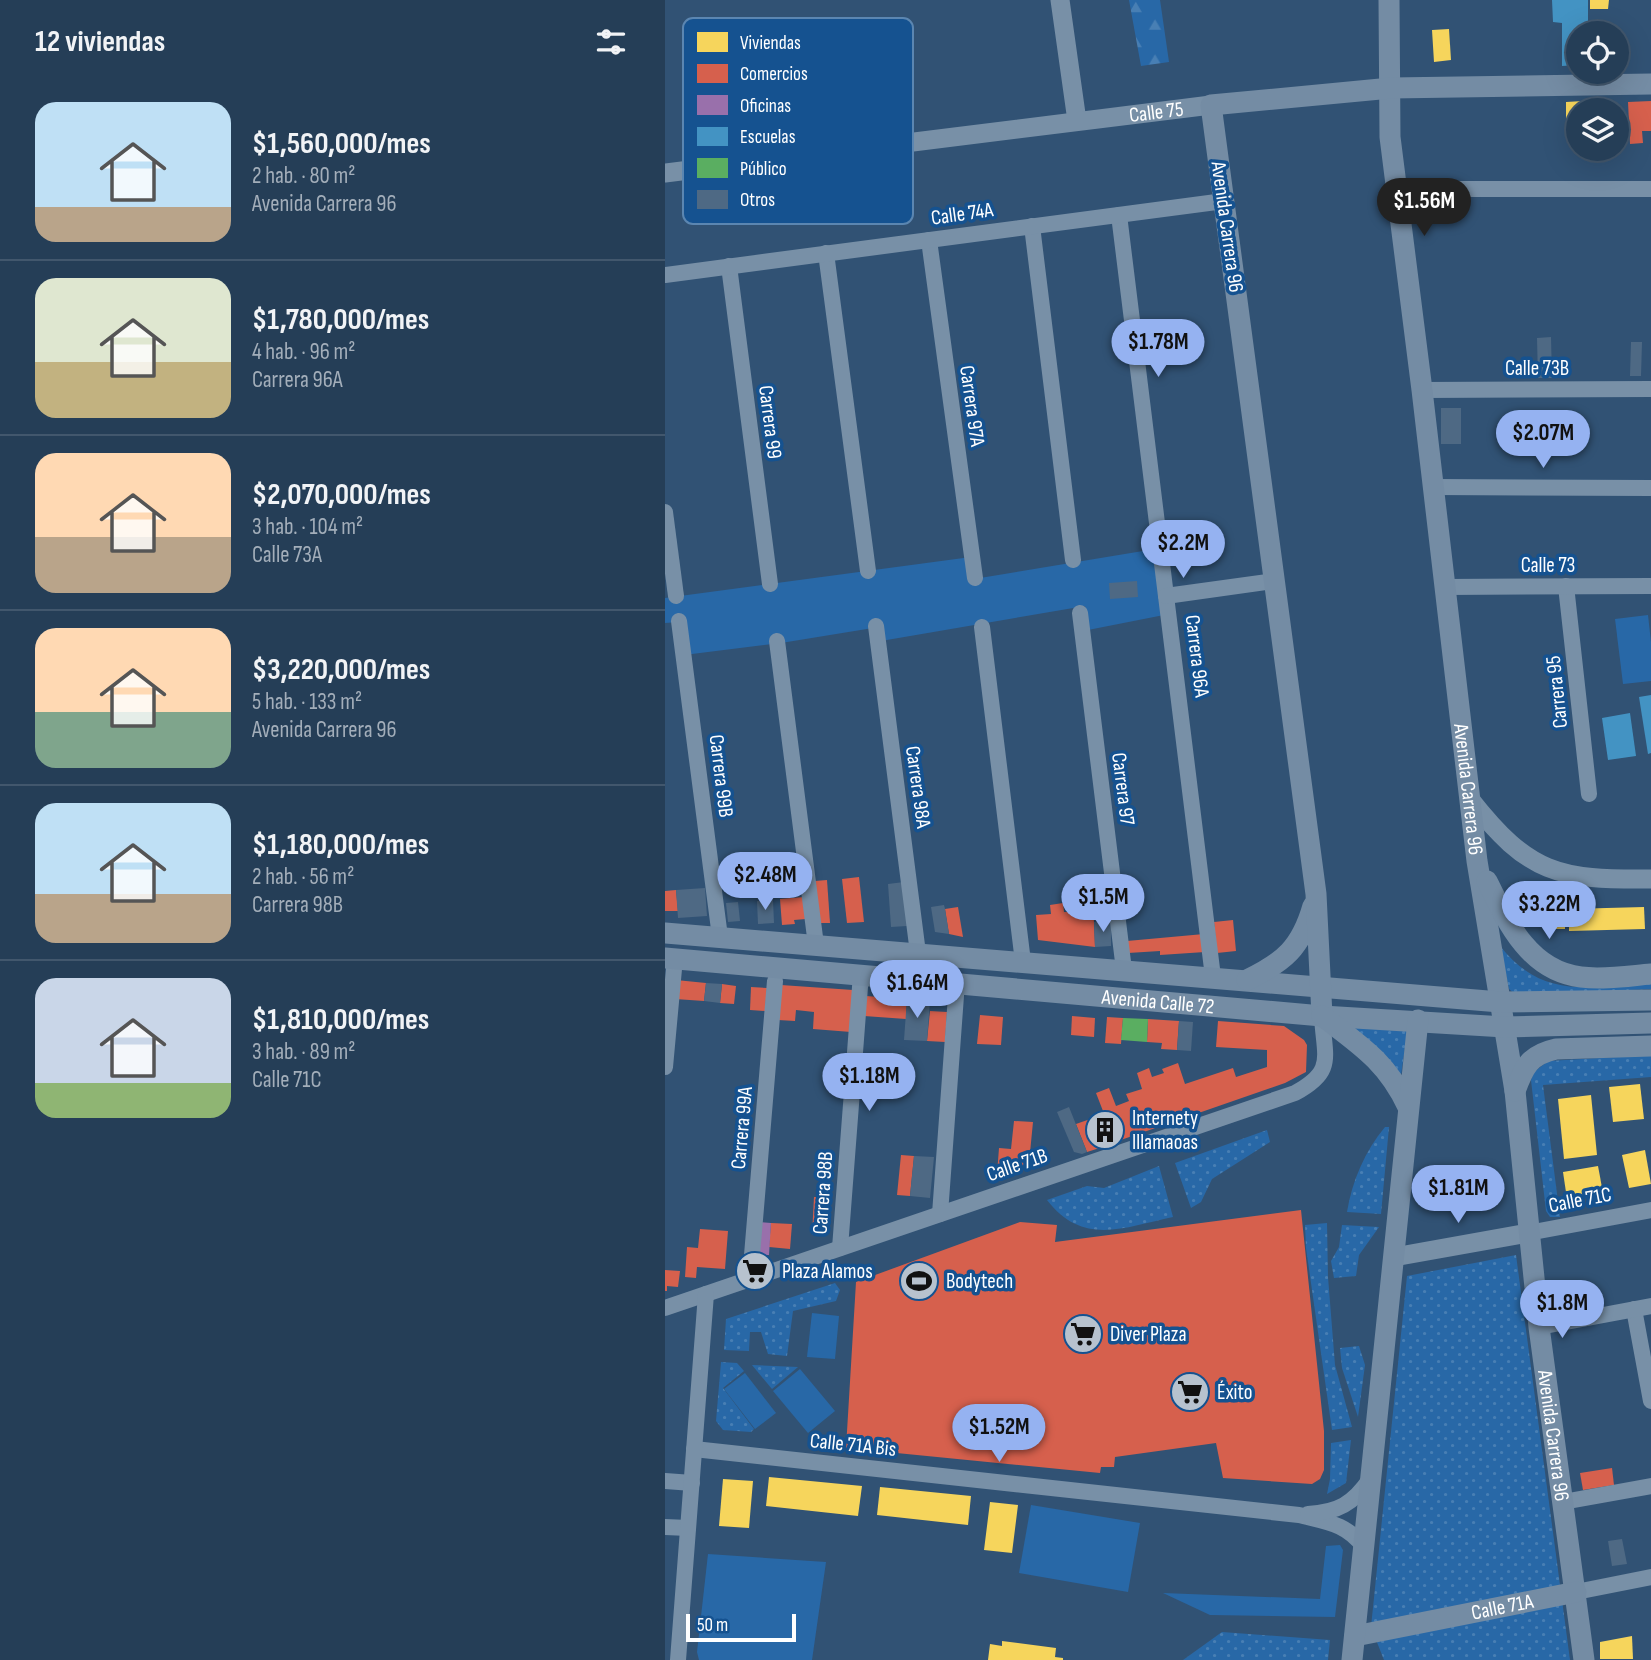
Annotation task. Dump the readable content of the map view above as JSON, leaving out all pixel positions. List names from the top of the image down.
{
  "streets": {
    "main road": [
      "Calle 75",
      "Avenida Carrera 96",
      "Avenida Calle 72",
      "Calle 71A"
    ],
    "street": [
      "Calle 74A",
      "Calle 73B",
      "Carrera 97A",
      "Carrera 99",
      "Calle 73",
      "Carrera 96A",
      "Carrera 95",
      "Carrera 99B",
      "Carrera 98A",
      "Carrera 97",
      "Carrera 99A",
      "Calle 71B",
      "Carrera 98B",
      "Calle 71C",
      "Calle 71A Bis"
    ]
  },
  "crossings": [
    ["Calle 75", "Avenida Carrera 96"],
    ["Calle 74A", "Avenida Carrera 96"],
    ["Calle 74A", "Carrera 97A"],
    ["Calle 74A", "Carrera 99"],
    ["Calle 74A", "Carrera 96A"],
    ["Avenida Carrera 96", "Calle 73B"],
    ["Avenida Carrera 96", "Calle 73"],
    ["Avenida Carrera 96", "Avenida Calle 72"],
    ["Avenida Carrera 96", "Calle 71B"],
    ["Avenida Carrera 96", "Calle 71C"],
    ["Avenida Carrera 96", "Calle 71A"],
    ["Calle 73", "Carrera 95"],
    ["Carrera 96A", "Avenida Calle 72"],
    ["Carrera 99B", "Avenida Calle 72"],
    ["Carrera 98A", "Avenida Calle 72"],
    ["Carrera 97", "Avenida Calle 72"],
    ["Avenida Calle 72", "Calle 71B"],
    ["Avenida Calle 72", "Carrera 98B"],
    ["Carrera 99A", "Calle 71B"],
    ["Calle 71B", "Carrera 98B"]
  ],
  "places": {
    "building": ["Internety Illamaoas"],
    "supermarket": ["Plaza Alamos", "Diver Plaza", "Éxito"],
    "sports": ["Bodytech"]
  },
  "legend": [
    "Viviendas",
    "Comercios",
    "Oficinas",
    "Escuelas",
    "Público",
    "Otros"
  ],
  "scale_bar": "50 m",
  "page": {
    "heading": "12 viviendas",
    "list": [
      {
        "name": "$1,560,000/mes",
        "note": "2 hab. · 80 m² · Avenida Carrera 96"
      },
      {
        "name": "$1,780,000/mes",
        "note": "4 hab. · 96 m² · Carrera 96A"
      },
      {
        "name": "$2,070,000/mes",
        "note": "3 hab. · 104 m² · Calle 73A"
      },
      {
        "name": "$3,220,000/mes",
        "note": "5 hab. · 133 m² · Avenida Carrera 96"
      },
      {
        "name": "$1,180,000/mes",
        "note": "2 hab. · 56 m² · Carrera 98B"
      },
      {
        "name": "$1,810,000/mes",
        "note": "3 hab. · 89 m² · Calle 71C"
      }
    ],
    "price": [
      "$1.56M",
      "$1.78M",
      "$2.07M",
      "$2.2M",
      "$2.48M",
      "$1.5M",
      "$3.22M",
      "$1.64M",
      "$1.18M",
      "$1.81M",
      "$1.8M",
      "$1.52M"
    ],
    "scale": "50 m"
  }
}
